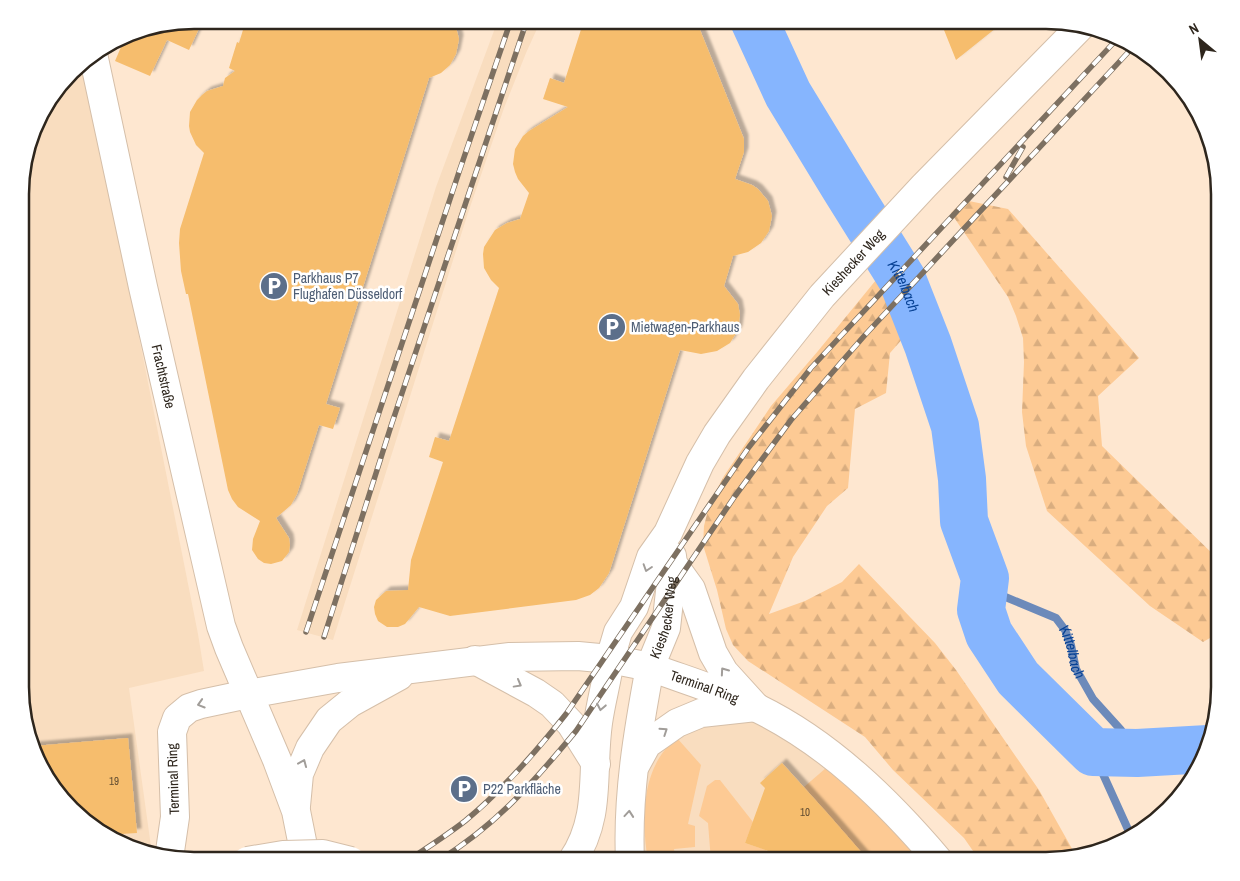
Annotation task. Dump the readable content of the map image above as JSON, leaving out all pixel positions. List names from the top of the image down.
{
  "streets": {
    "main road": ["Kieshecker Weg", "Frachtstraße", "Terminal Ring"]
  },
  "crossings": [
    ["Kieshecker Weg", "Terminal Ring"],
    ["Frachtstraße", "Terminal Ring"]
  ],
  "water": ["Kittelbach"],
  "places": {
    "parking": ["Parkhaus P7 Flughafen Düsseldorf", "Mietwagen-Parkhaus", "P22 Parkfläche"]
  },
  "house_numbers": ["19", "10"],
  "north": "top left"
}
